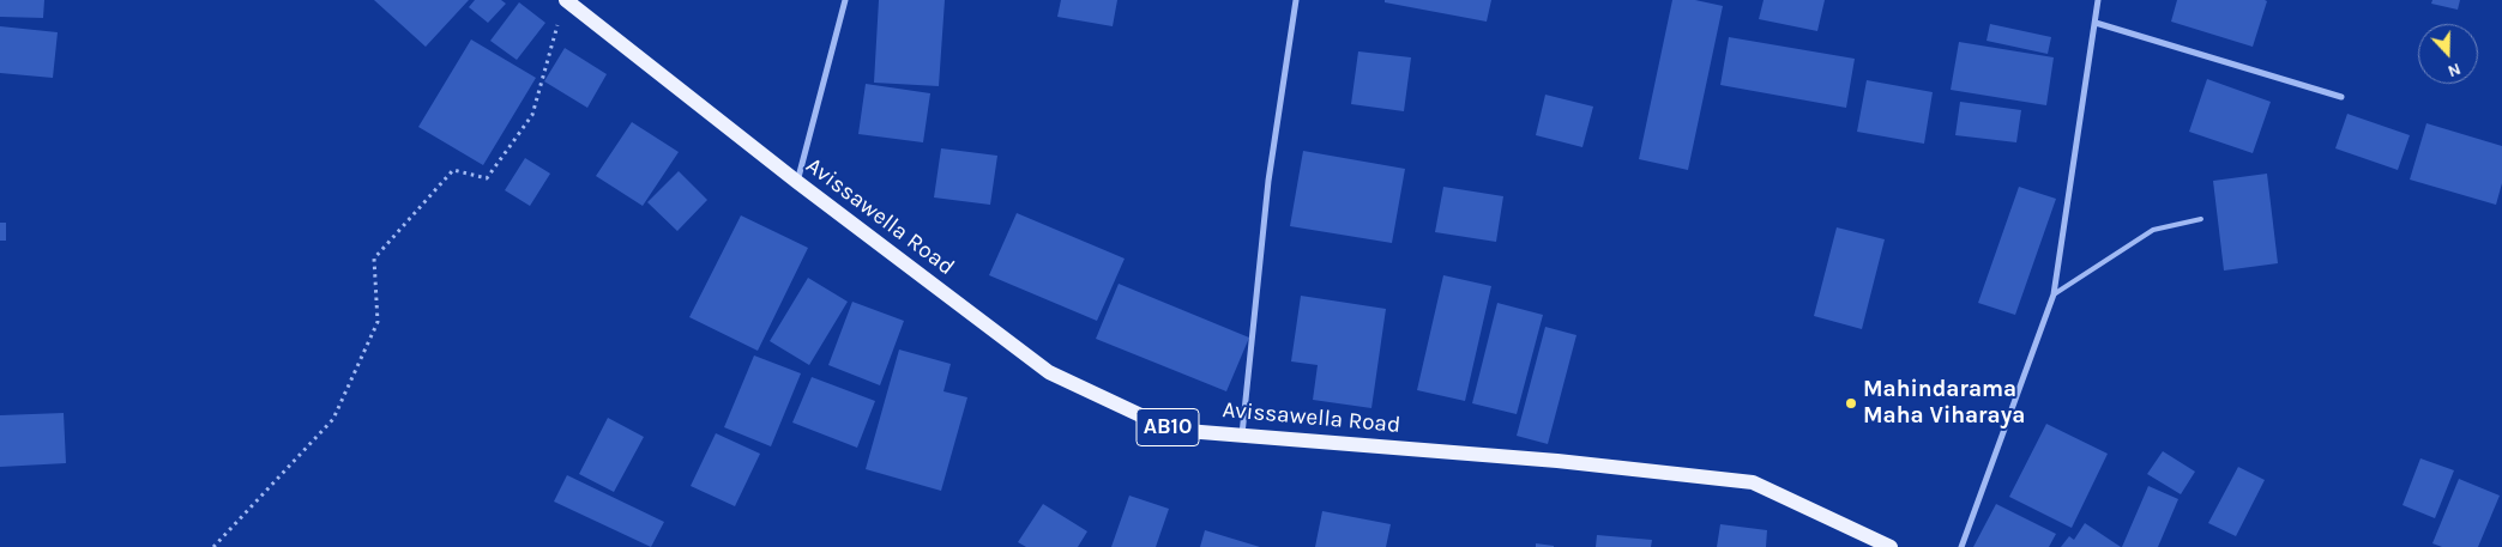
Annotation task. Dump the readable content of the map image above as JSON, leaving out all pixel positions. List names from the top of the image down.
{
  "streets": {
    "main road": ["Avissawella Road", "AB10"]
  },
  "places": ["Mahindarama Maha Viharaya"],
  "north": "bottom"
}
